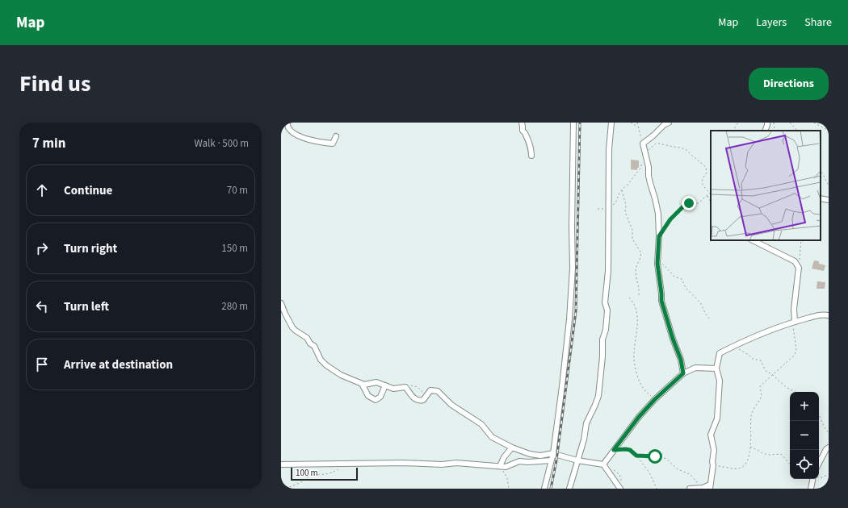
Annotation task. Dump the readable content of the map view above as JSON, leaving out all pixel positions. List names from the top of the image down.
{
  "scale_bar": "100 m",
  "page": {
    "header": "Map",
    "nav": ["Map", "Layers", "Share"],
    "title": "Find us",
    "buttons": "Directions",
    "heading": ["7 min", "Walk · 500 m"],
    "list": [
      ["Continue", "70 m"],
      ["Turn right", "150 m"],
      ["Turn left", "280 m"],
      "Arrive at destination"
    ],
    "map_buttons": ["+", "−"],
    "scale": "100 m"
  }
}
